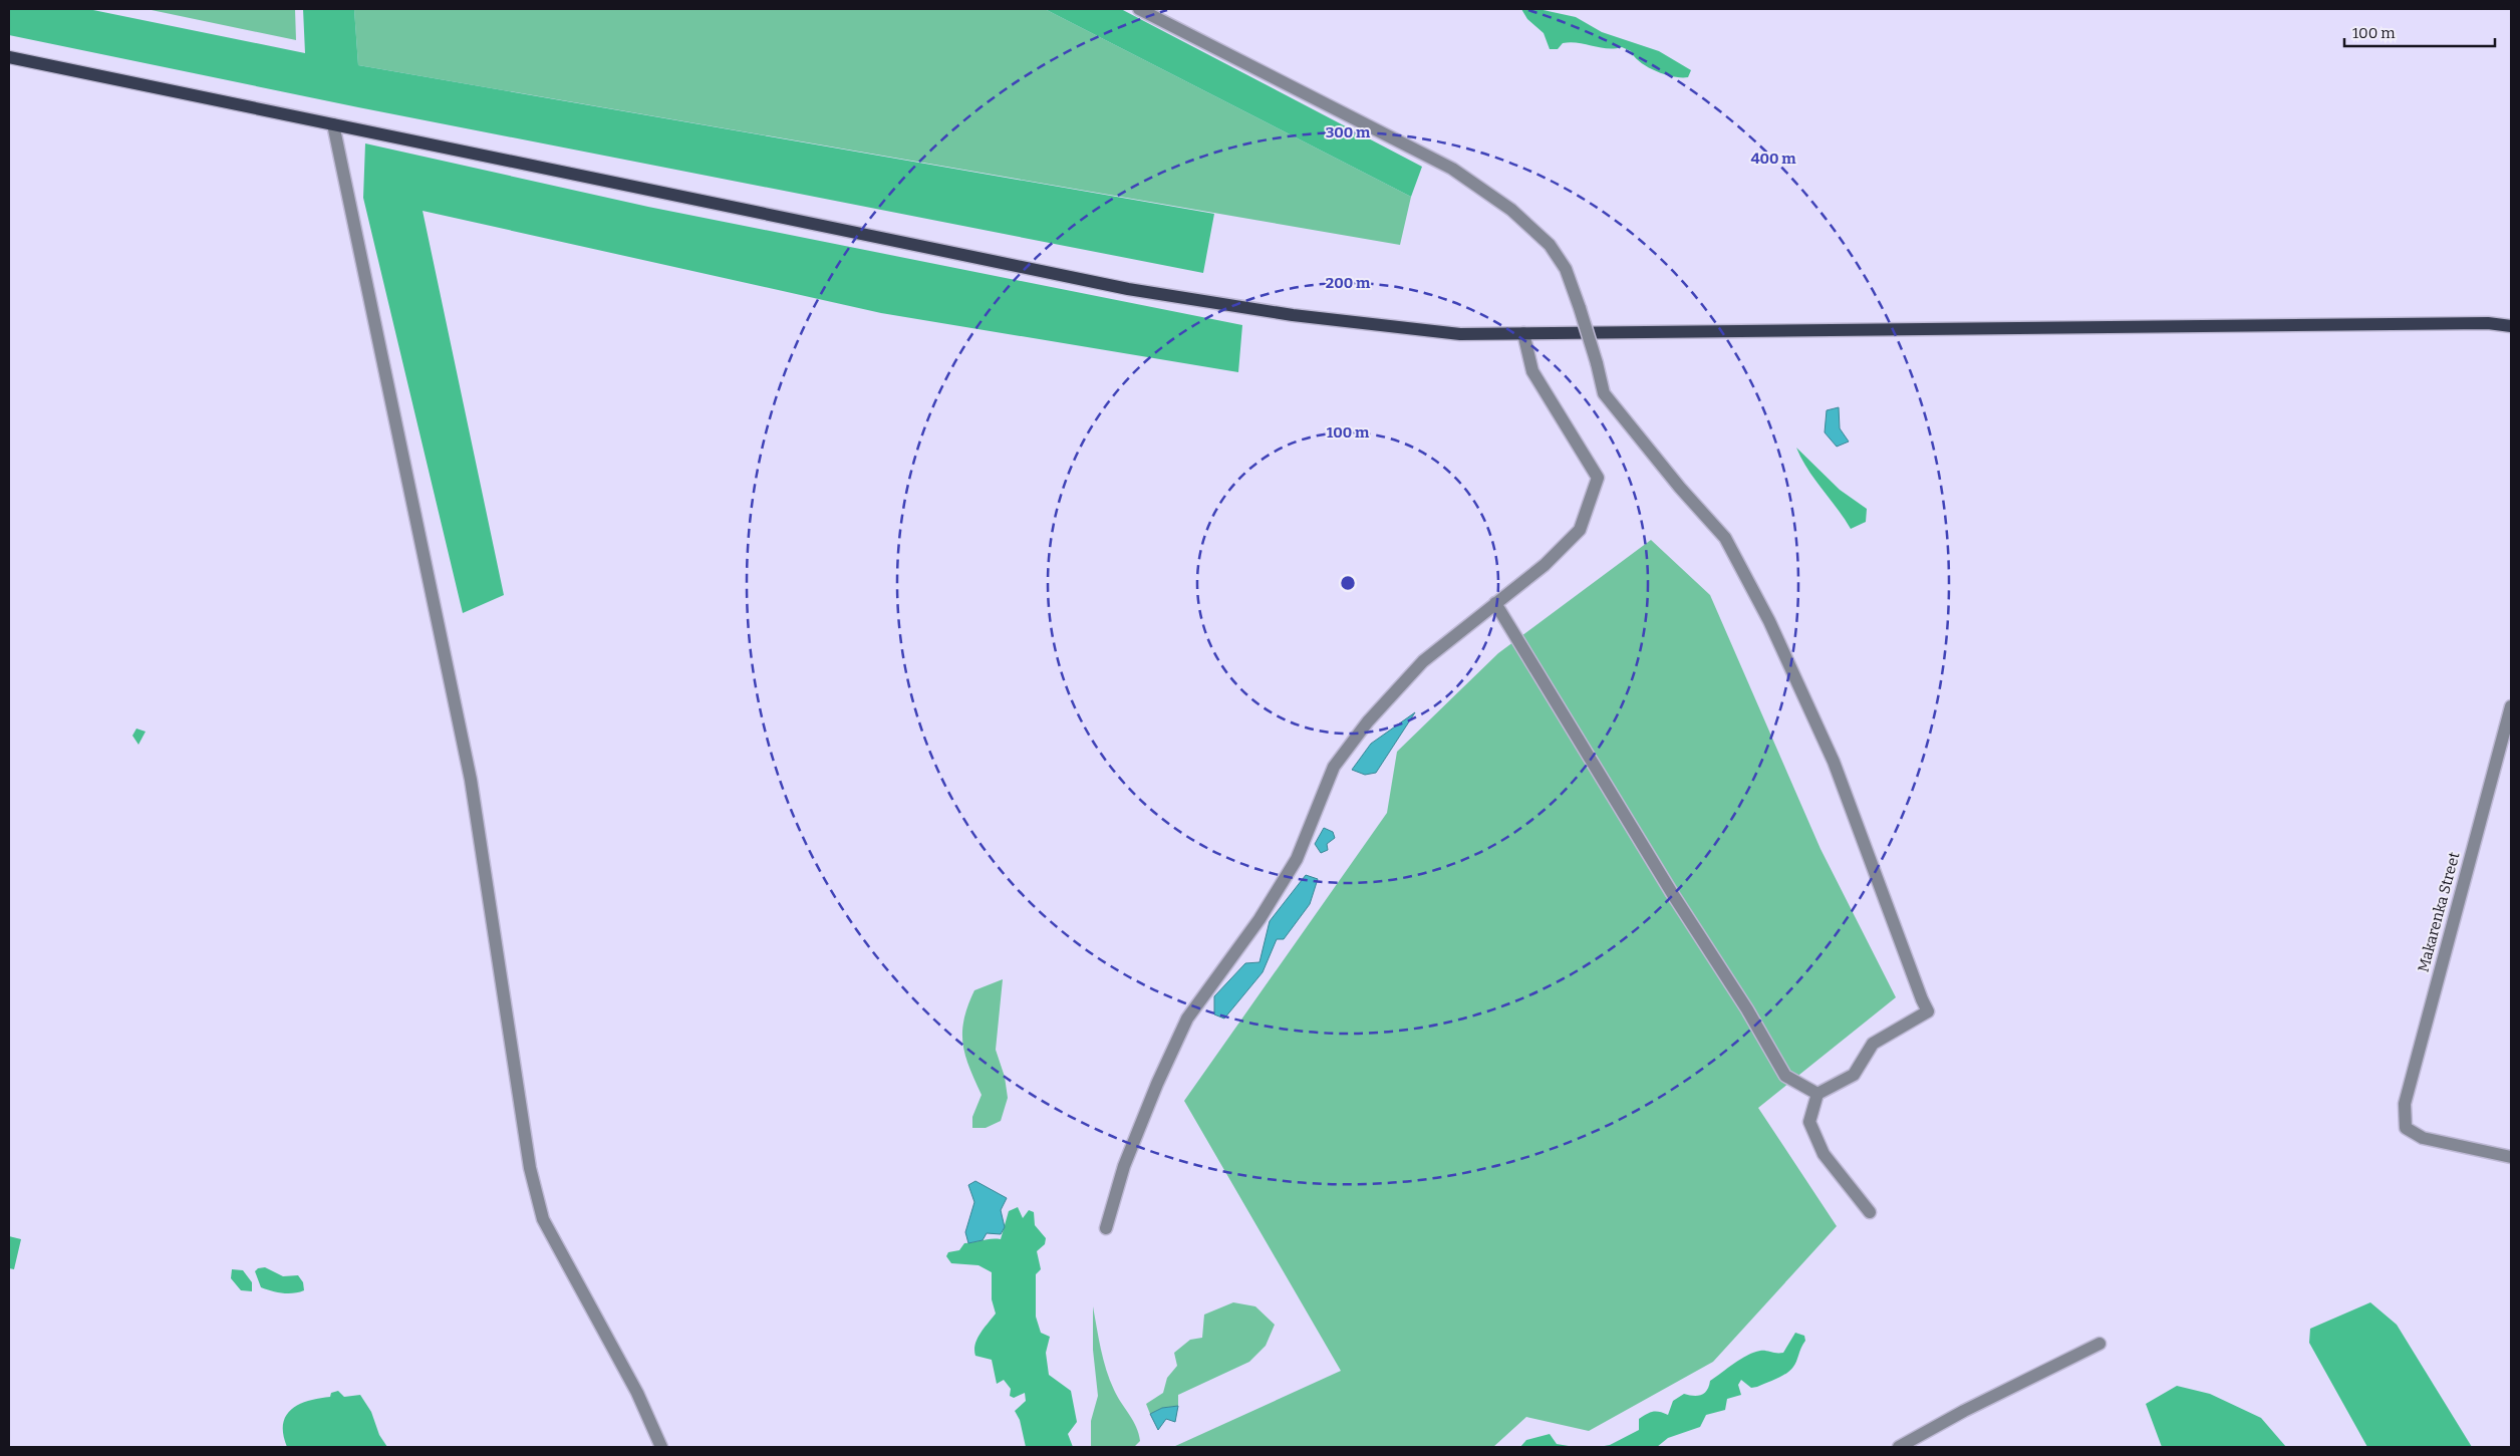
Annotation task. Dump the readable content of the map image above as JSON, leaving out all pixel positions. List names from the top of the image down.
{
  "streets": {
    "street": ["Makarenka Street"]
  },
  "scale_bar": "100 m",
  "rings": [
    "300 m",
    "400 m",
    "200 m",
    "100 m"
  ]
}
